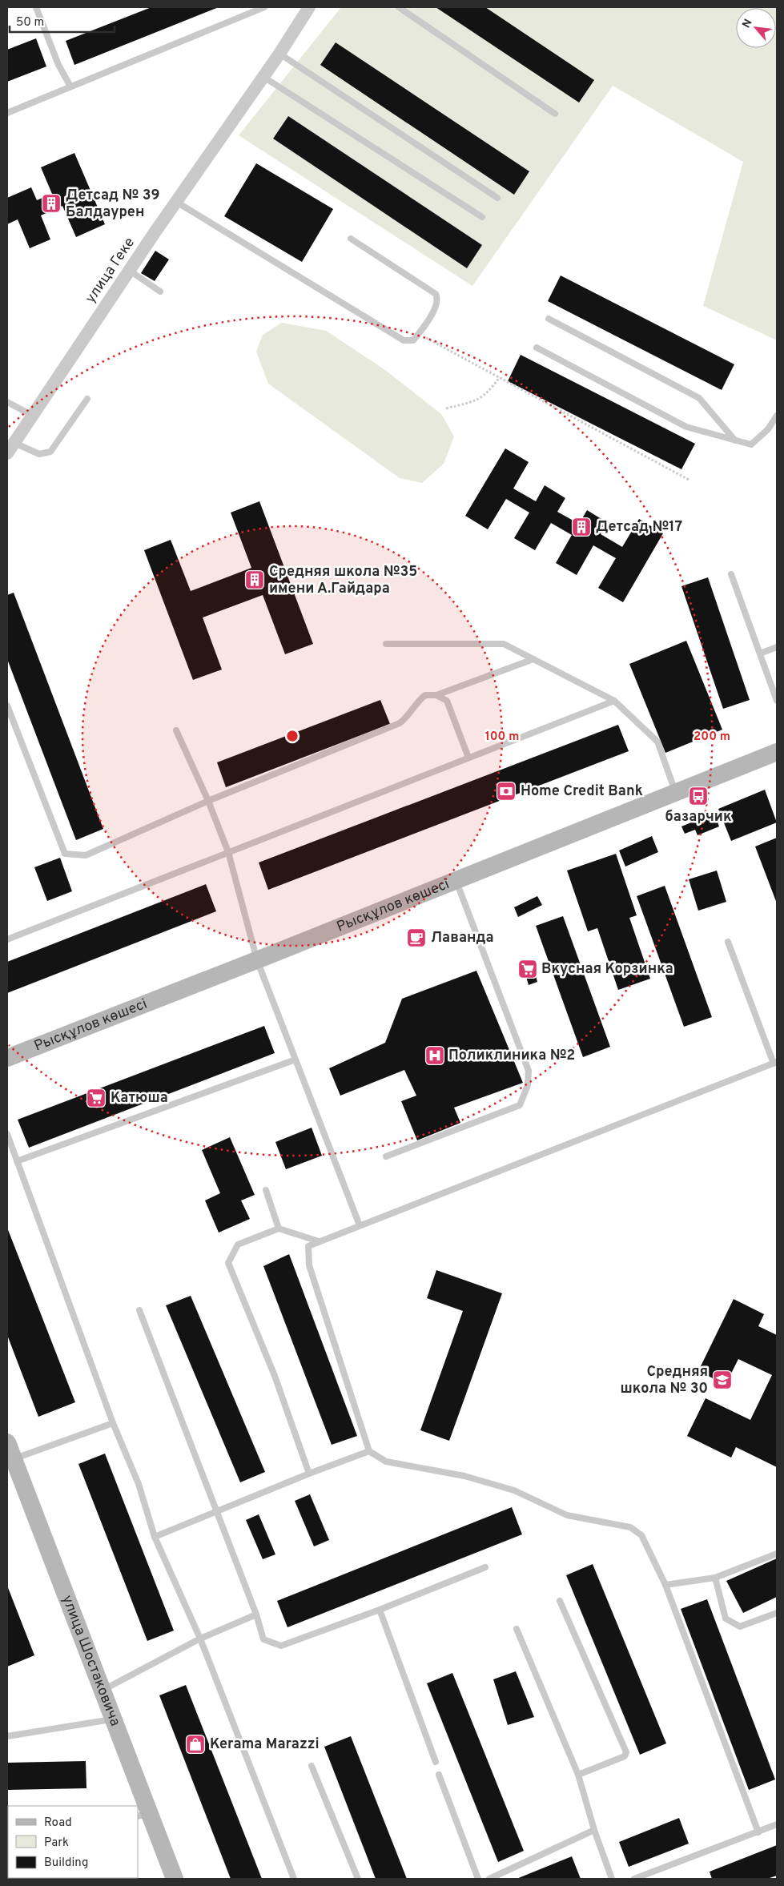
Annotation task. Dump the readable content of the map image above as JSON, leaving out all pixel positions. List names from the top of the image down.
{
  "streets": {
    "street": ["улица Геке", "Рысқұлов көшесі", "улица Шостаковича"]
  },
  "places": {
    "building": ["Детсад № 39 Балдаурен", "Детсад №17", "Средняя школа №35 имени А.Гайдара"],
    "bank": ["Home Credit Bank"],
    "bus stop": ["базарчик"],
    "cafe": ["Лаванда"],
    "supermarket": ["Вкусная Корзинка", "Катюша"],
    "hospital": ["Поликлиника №2"],
    "school or university": ["Средняя школа № 30"],
    "shop": ["Kerama Marazzi"]
  },
  "legend": ["Road", "Park", "Building"],
  "scale_bar": "50 m",
  "north": "top left",
  "rings": ["100 m", "200 m"]
}
